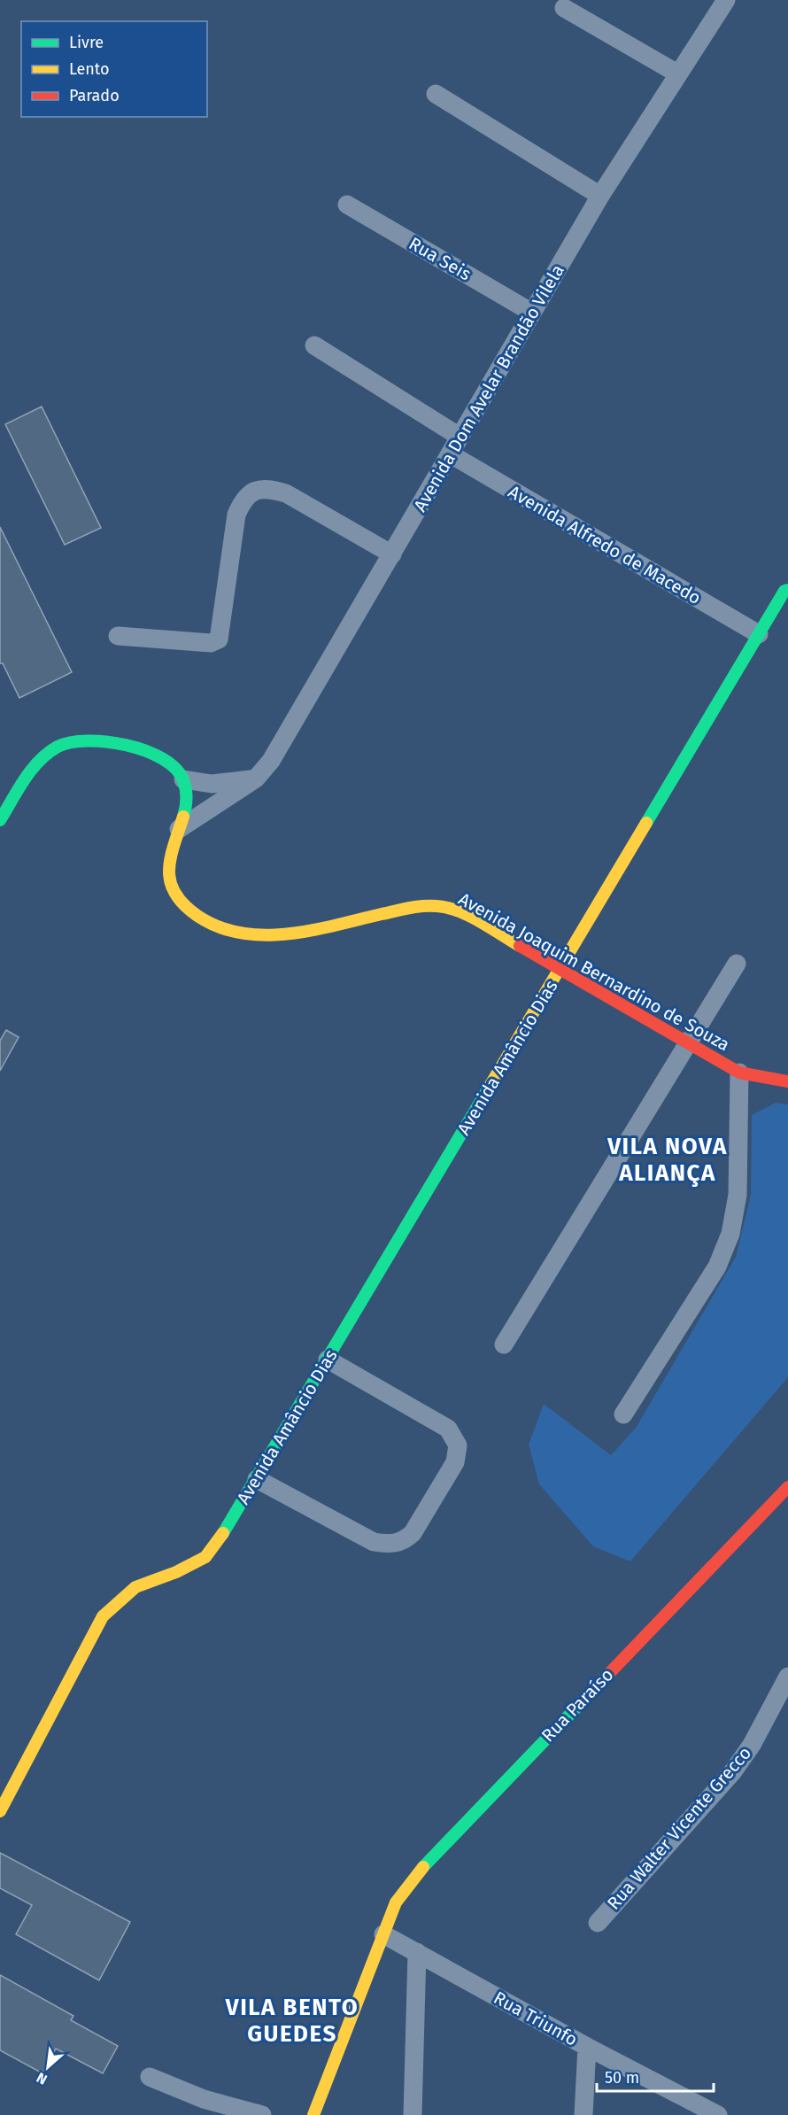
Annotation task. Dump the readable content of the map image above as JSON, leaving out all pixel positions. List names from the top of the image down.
{
  "streets": {
    "street": [
      "Rua Seis",
      "Avenida Dom Avelar Brandão Vilela",
      "Avenida Alfredo de Macedo",
      "Avenida Joaquim Bernardino de Souza",
      "Avenida Amâncio Dias",
      "Rua Paraíso",
      "Rua Walter Vicente Grecco",
      "Rua Triunfo"
    ]
  },
  "crossings": [
    ["Rua Seis", "Avenida Dom Avelar Brandão Vilela"],
    ["Avenida Dom Avelar Brandão Vilela", "Avenida Alfredo de Macedo"],
    ["Avenida Dom Avelar Brandão Vilela", "Avenida Joaquim Bernardino de Souza"],
    ["Avenida Alfredo de Macedo", "Avenida Amâncio Dias"],
    ["Avenida Joaquim Bernardino de Souza", "Avenida Amâncio Dias"],
    ["Rua Paraíso", "Rua Triunfo"]
  ],
  "districts": ["VILA NOVA ALIANÇA", "VILA BENTO GUEDES"],
  "legend": ["Livre", "Lento", "Parado"],
  "scale_bar": "50 m",
  "north": "bottom left"
}
